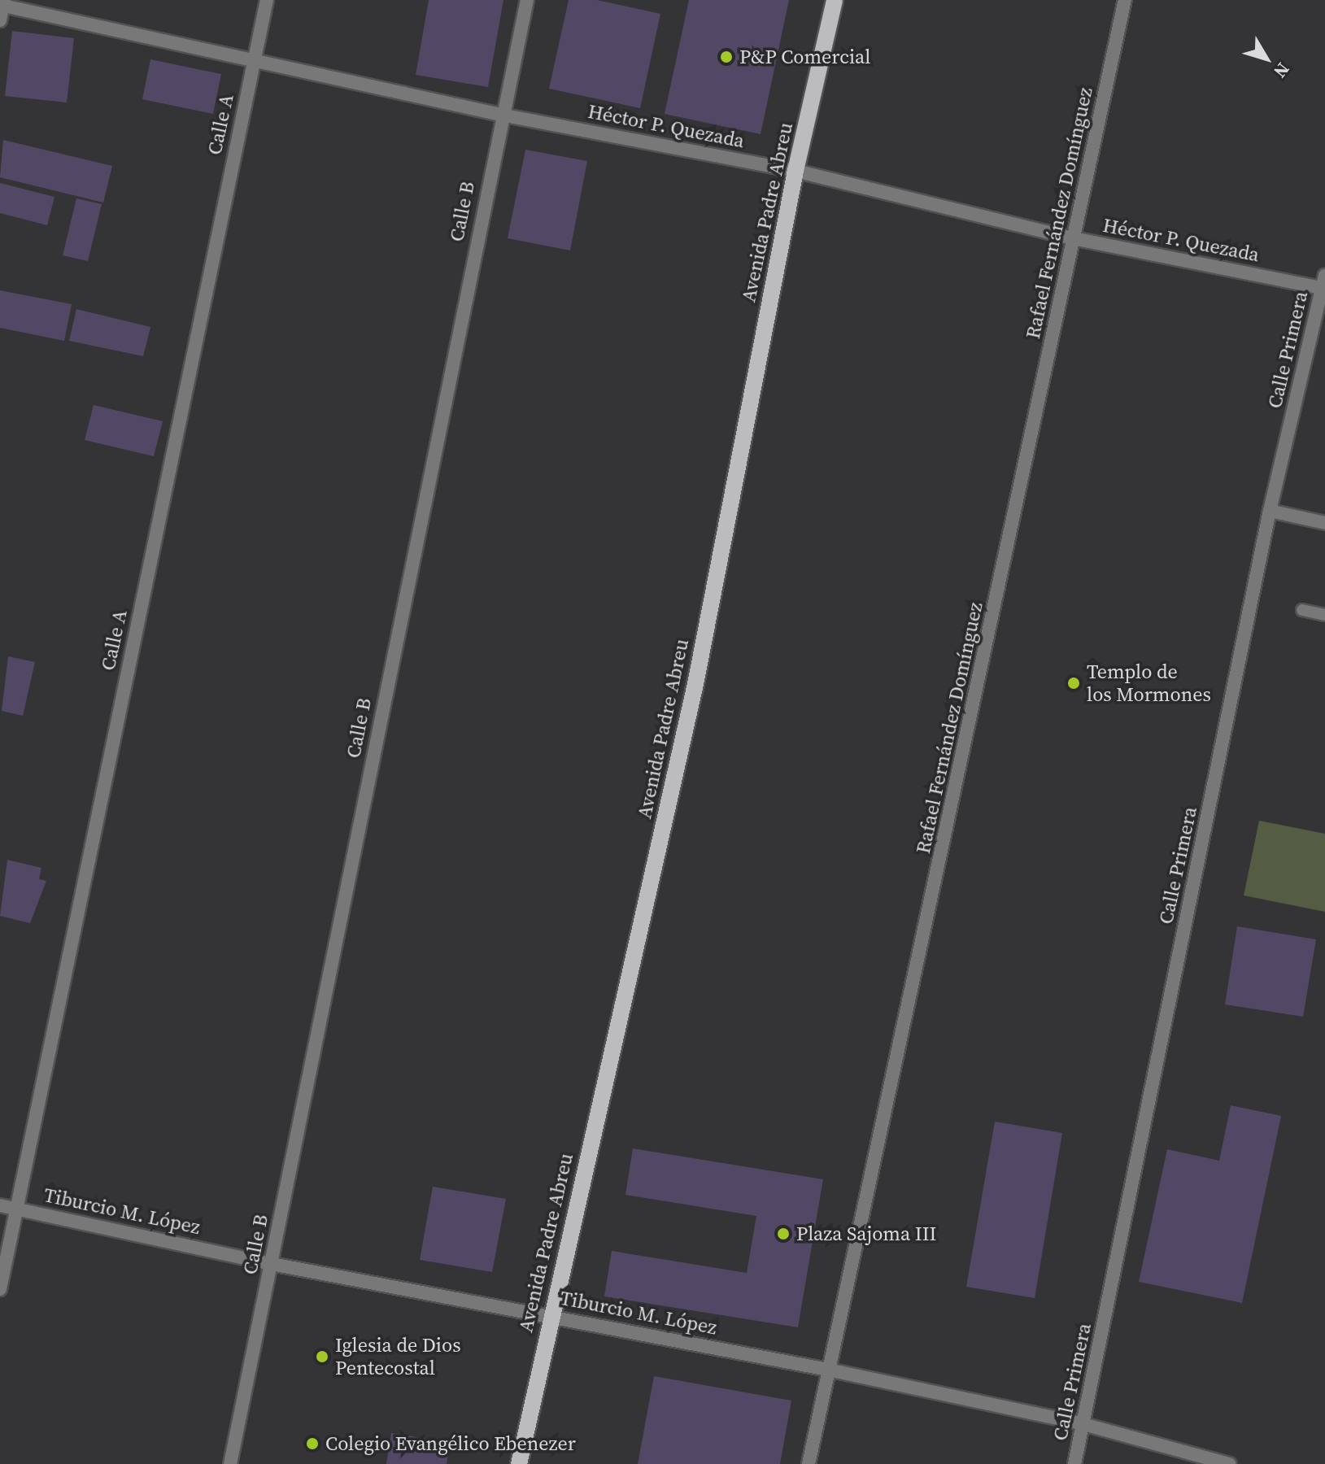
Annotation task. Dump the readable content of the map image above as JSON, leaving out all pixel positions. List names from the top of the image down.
{
  "streets": {
    "main road": ["Avenida Padre Abreu"],
    "street": [
      "Calle A",
      "Héctor P. Quezada",
      "Calle B",
      "Rafael Fernández Domínguez",
      "Calle Primera",
      "Tiburcio M. López"
    ]
  },
  "crossings": [
    ["Calle A", "Héctor P. Quezada"],
    ["Calle A", "Tiburcio M. López"],
    ["Héctor P. Quezada", "Calle B"],
    ["Héctor P. Quezada", "Avenida Padre Abreu"],
    ["Héctor P. Quezada", "Rafael Fernández Domínguez"],
    ["Héctor P. Quezada", "Calle Primera"],
    ["Calle B", "Tiburcio M. López"],
    ["Avenida Padre Abreu", "Tiburcio M. López"],
    ["Rafael Fernández Domínguez", "Tiburcio M. López"],
    ["Calle Primera", "Tiburcio M. López"]
  ],
  "places": [
    "P&P Comercial",
    "Templo de los Mormones",
    "Plaza Sajoma III",
    "Iglesia de Dios Pentecostal",
    "Colegio Evangélico Ebenezer"
  ],
  "north": "bottom right"
}
